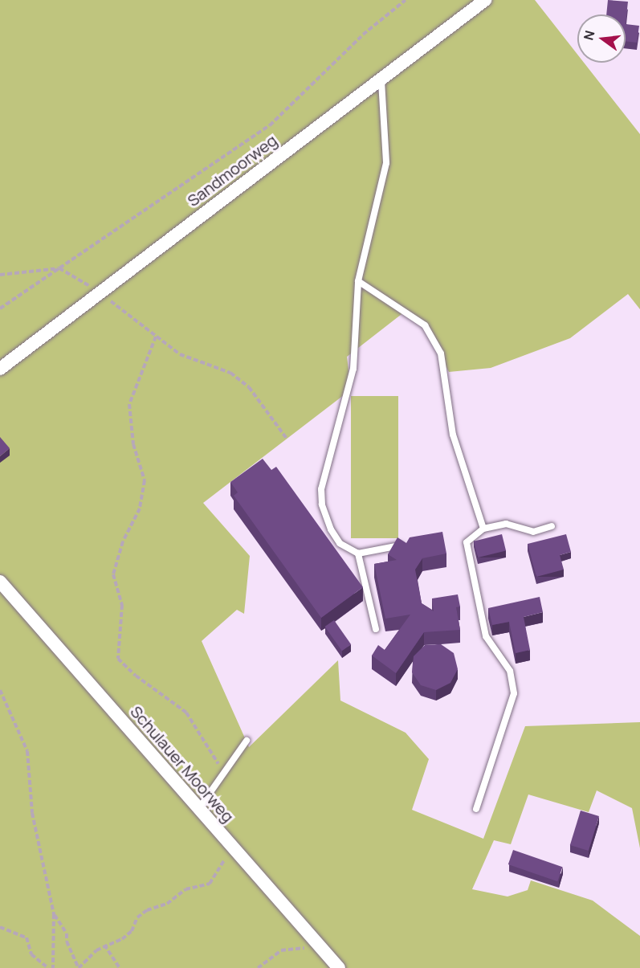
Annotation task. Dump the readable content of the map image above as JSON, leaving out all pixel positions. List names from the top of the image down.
{
  "streets": {
    "street": ["Sandmoorweg", "Schulauer Moorweg"]
  },
  "north": "left"
}
